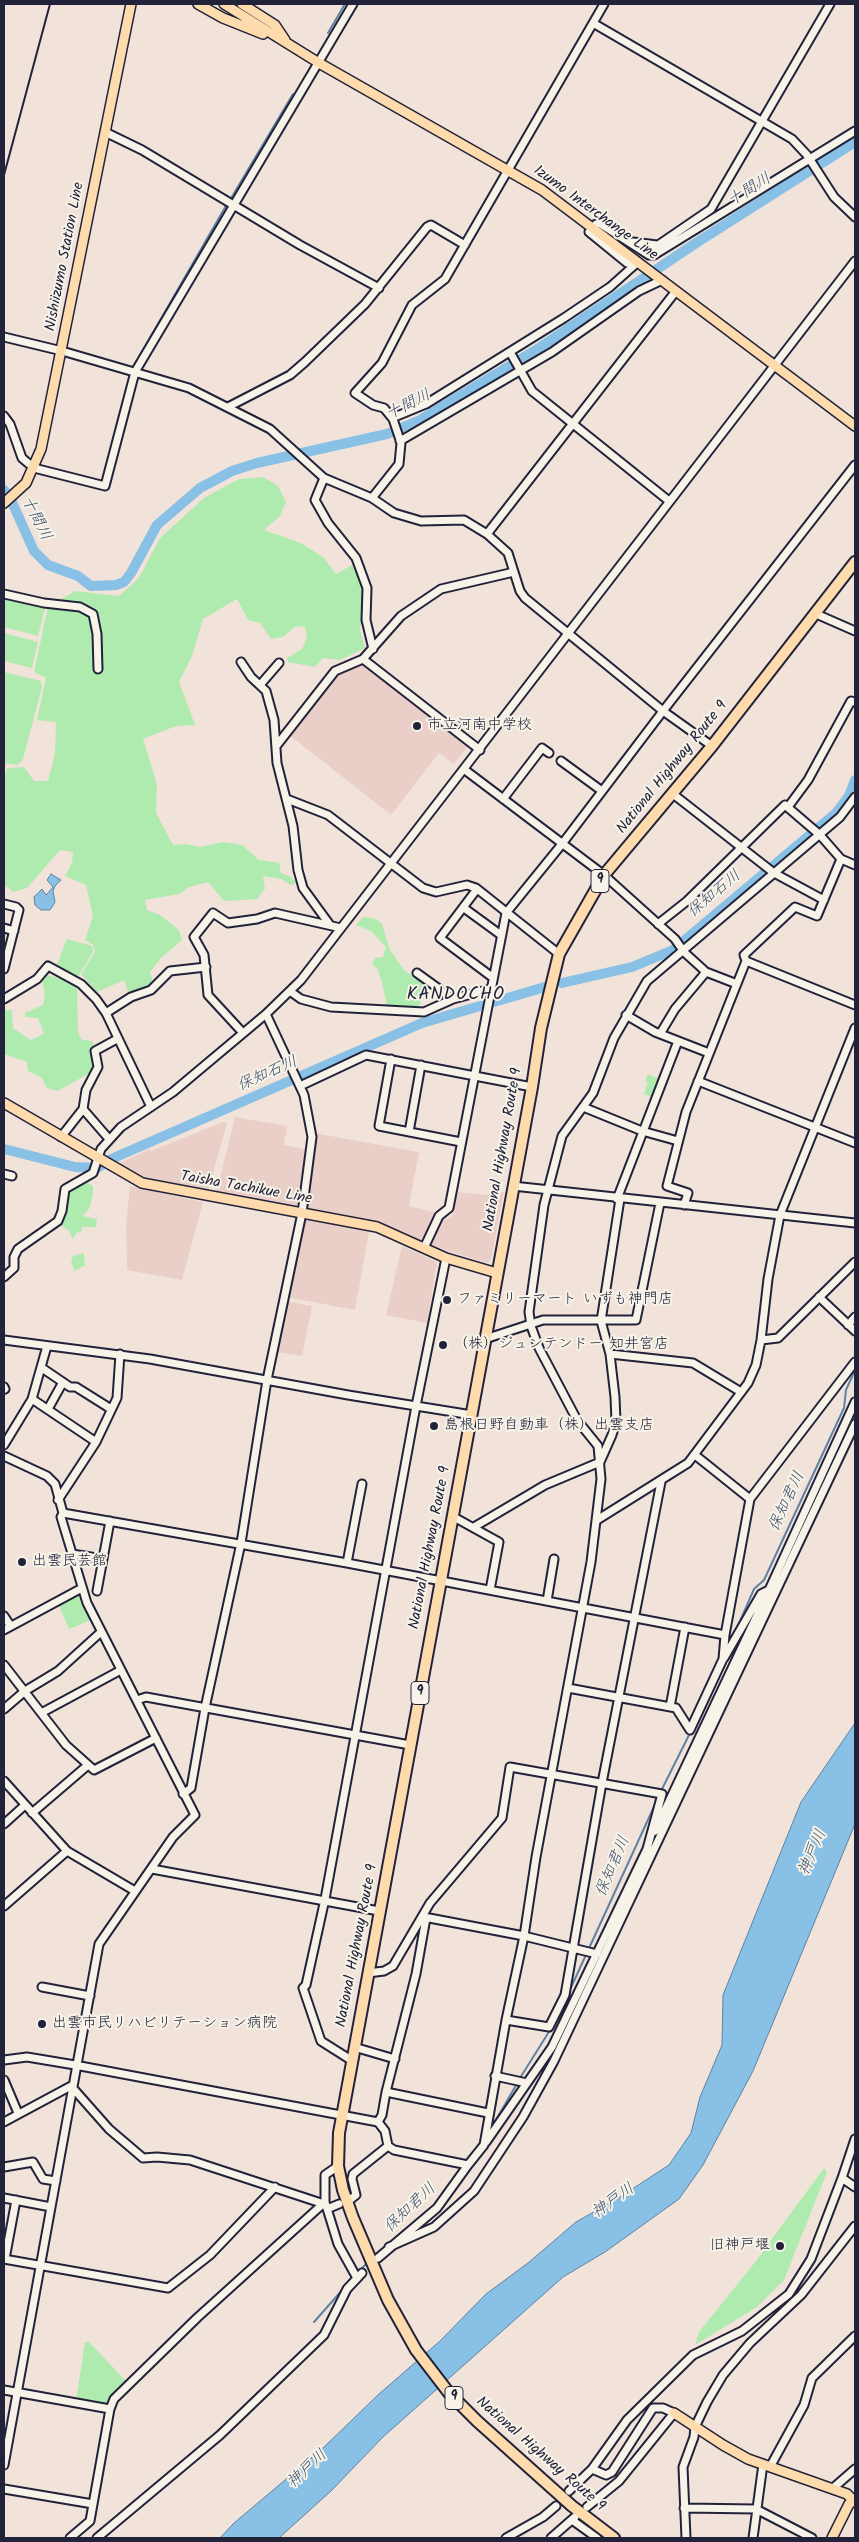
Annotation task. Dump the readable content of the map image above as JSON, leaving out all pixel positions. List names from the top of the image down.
{
  "streets": {
    "highway": ["National Highway Route 9", "9"],
    "main road": ["Izumo Interchange Line", "Nishiizumo Station Line", "Taisha Tachikue Line"]
  },
  "crossings": [
    ["National Highway Route 9", "Taisha Tachikue Line"]
  ],
  "districts": ["KANDOCHO"],
  "water": [
    "十間川",
    "保知石川",
    "保知君川",
    "神戸川"
  ],
  "places": [
    "市立河南中学校",
    "ファミリーマート いずも神門店",
    "（株）ジュンテンドー 知井宮店",
    "島根日野自動車（株）出雲支店",
    "出雲民芸館",
    "出雲市民リハビリテーション病院",
    "旧神戸堰"
  ]
}
